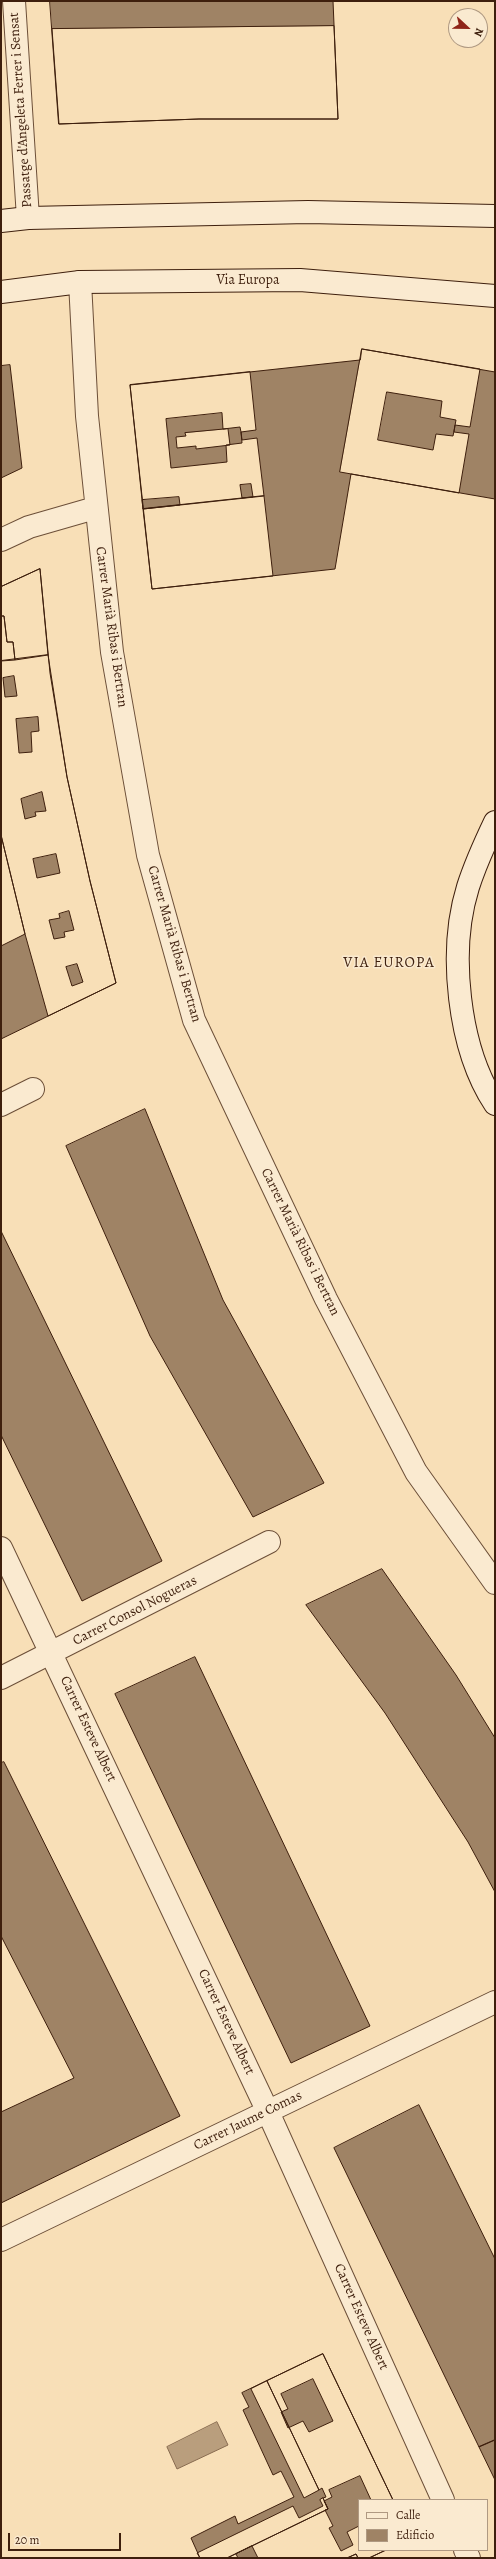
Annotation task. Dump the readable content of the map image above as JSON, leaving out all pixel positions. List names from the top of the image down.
{
  "streets": {
    "street": [
      "Passatge d'Angeleta Ferrer i Sensat",
      "Via Europa",
      "Carrer Marià Ribas i Bertran",
      "Carrer Consol Nogueras",
      "Carrer Esteve Albert",
      "Carrer Jaume Comas"
    ]
  },
  "crossings": [
    ["Via Europa", "Carrer Marià Ribas i Bertran"],
    ["Carrer Consol Nogueras", "Carrer Esteve Albert"],
    ["Carrer Esteve Albert", "Carrer Jaume Comas"]
  ],
  "districts": ["VIA EUROPA"],
  "legend": ["Calle", "Edificio"],
  "scale_bar": "20 m",
  "north": "right"
}
